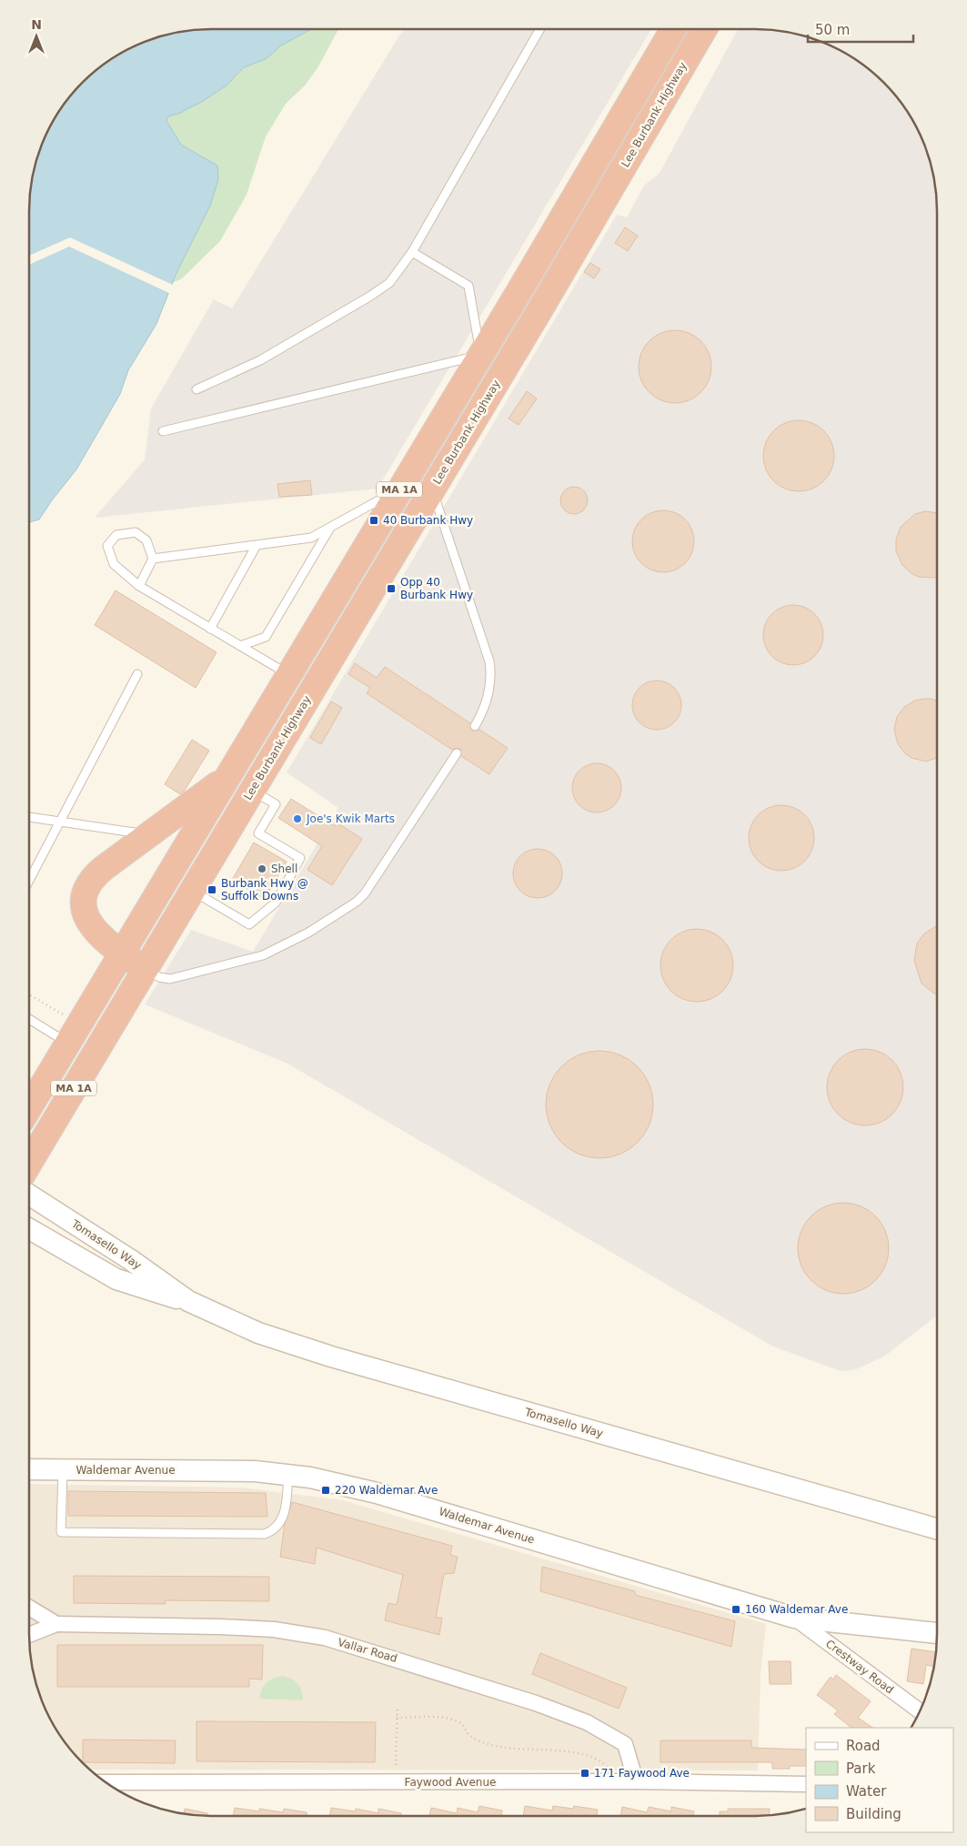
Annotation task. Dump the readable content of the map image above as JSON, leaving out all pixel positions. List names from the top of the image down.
{
  "streets": {
    "highway": ["Lee Burbank Highway", "MA 1A"],
    "street": [
      "Tomasello Way",
      "Waldemar Avenue",
      "Vallar Road",
      "Crestway Road",
      "Faywood Avenue"
    ]
  },
  "crossings": [
    ["Waldemar Avenue", "Crestway Road"],
    ["Vallar Road", "Faywood Avenue"]
  ],
  "places": {
    "transit": [
      "40 Burbank Hwy",
      "Opp 40 Burbank Hwy",
      "Burbank Hwy @ Suffolk Downs",
      "220 Waldemar Ave",
      "160 Waldemar Ave",
      "171 Faywood Ave"
    ],
    "other": ["Joe's Kwik Marts", "Shell"]
  },
  "legend": [
    "Road",
    "Park",
    "Water",
    "Building"
  ],
  "scale_bar": "50 m",
  "north": "top"
}
